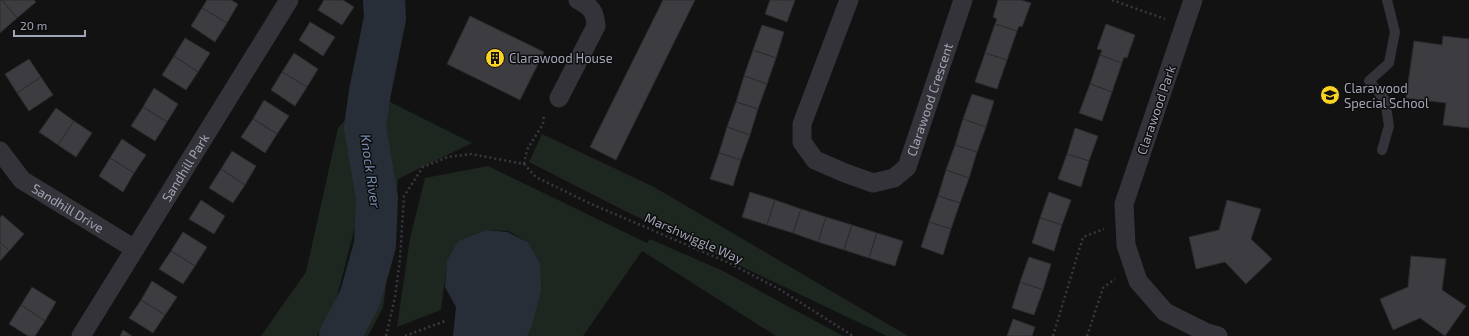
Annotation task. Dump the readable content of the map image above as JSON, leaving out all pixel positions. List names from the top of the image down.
{
  "streets": {
    "street": [
      "Clarawood Crescent",
      "Clarawood Park",
      "Sandhill Park",
      "Sandhill Drive"
    ],
    "path": ["Marshwiggle Way"]
  },
  "crossings": [
    ["Sandhill Park", "Sandhill Drive"]
  ],
  "water": ["Knock River"],
  "places": {
    "building": ["Clarawood House"],
    "school or university": ["Clarawood Special School"]
  },
  "scale_bar": "20 m"
}
